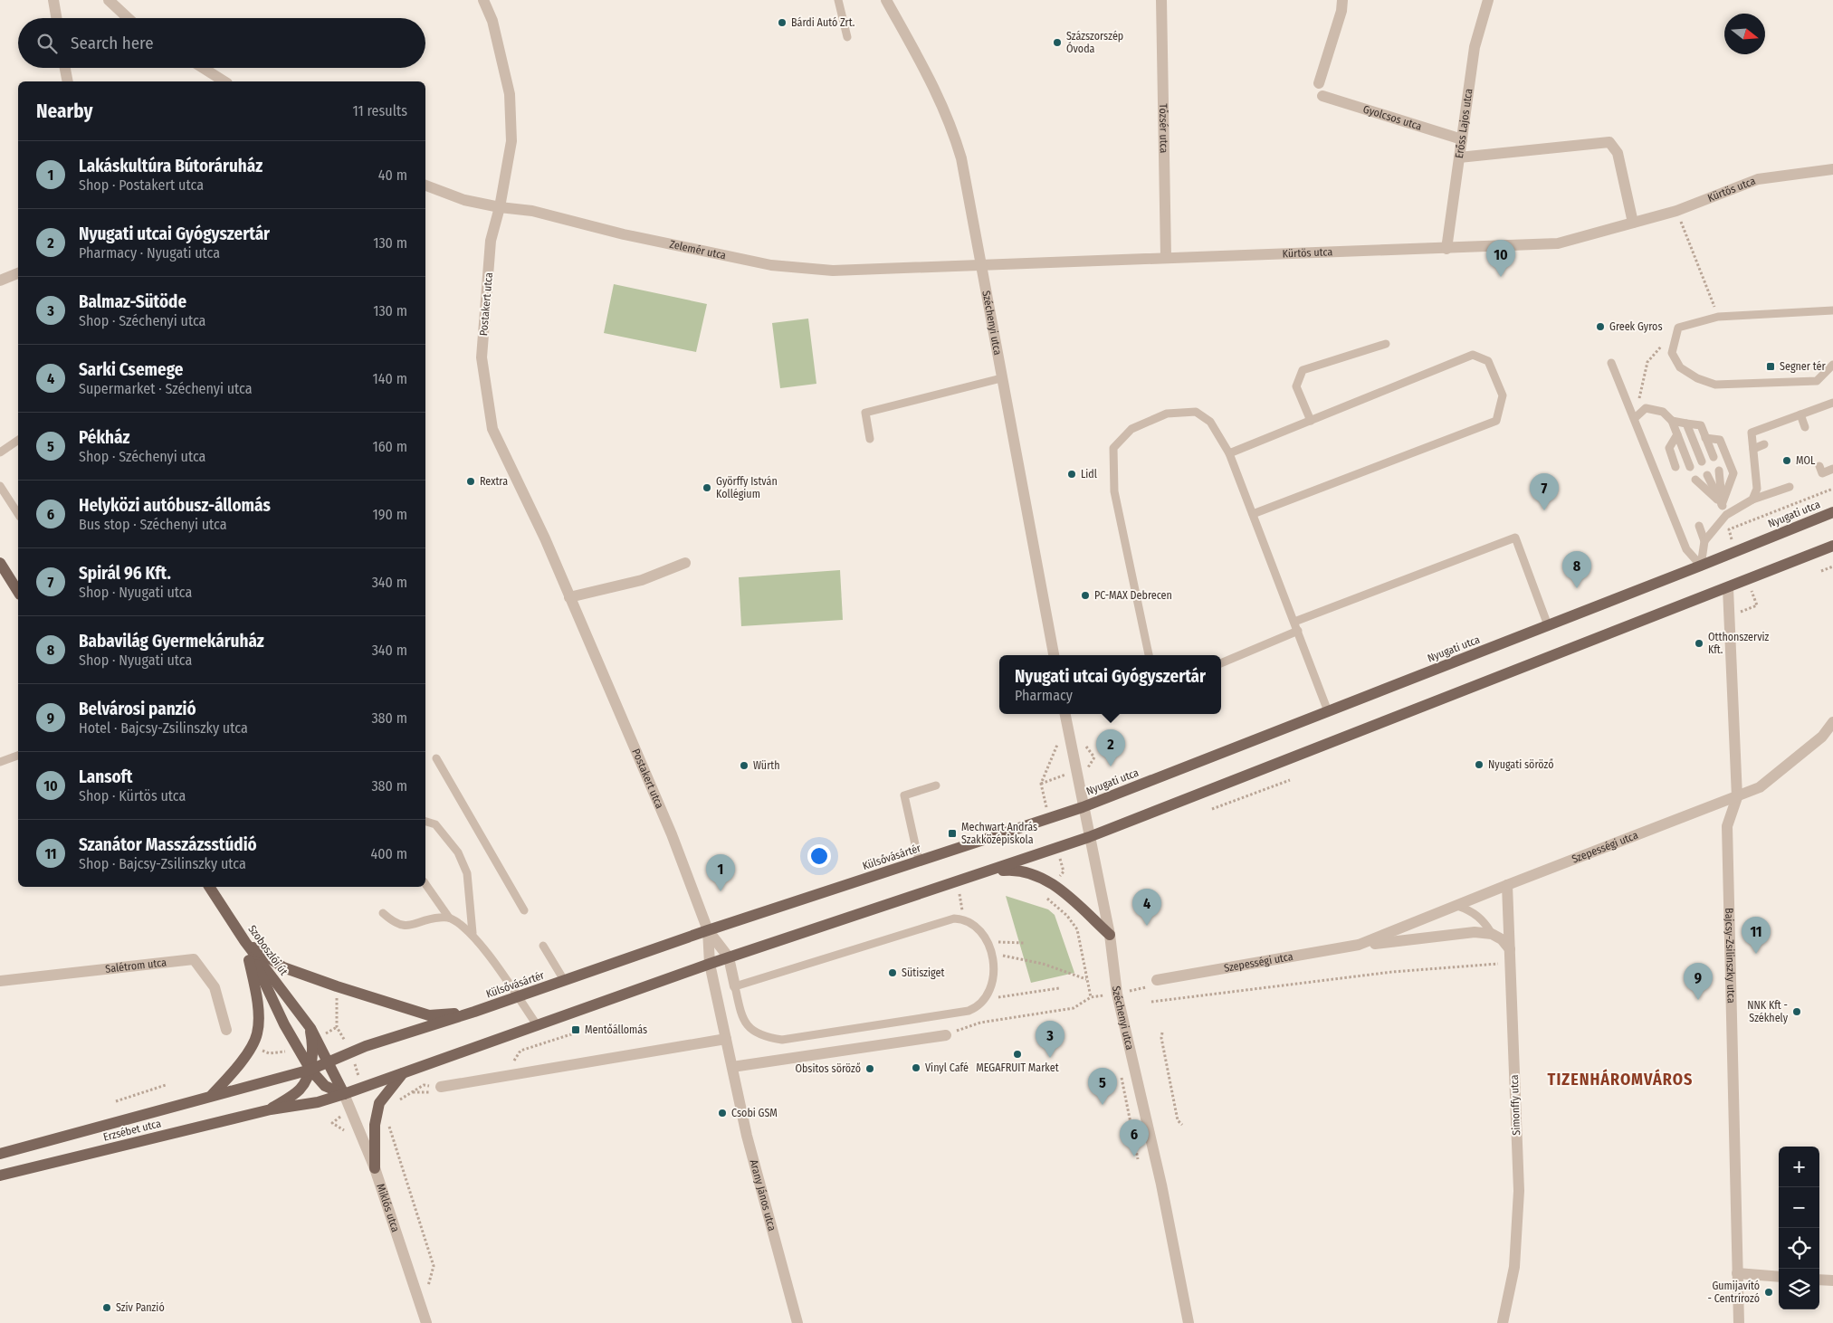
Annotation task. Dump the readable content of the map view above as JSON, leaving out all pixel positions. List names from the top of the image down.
{
  "streets": {
    "main road": [
      "Nyugati utca",
      "Külsővásártér",
      "Szoboszlói út",
      "Erzsébet utca"
    ],
    "street": [
      "Gyolcsos utca",
      "Erőss Lajos utca",
      "Tőzsér utca",
      "Kürtös utca",
      "Zelemér utca",
      "Postakert utca",
      "Széchenyi utca",
      "Szepességi utca",
      "Bajcsy-Zsilinszky utca",
      "Salétrom utca",
      "Simonffy utca",
      "Arany János utca",
      "Miklós utca"
    ]
  },
  "crossings": [
    ["Gyolcsos utca", "Erőss Lajos utca"],
    ["Erőss Lajos utca", "Kürtös utca"],
    ["Tőzsér utca", "Kürtös utca"],
    ["Kürtös utca", "Zelemér utca"],
    ["Kürtös utca", "Széchenyi utca"],
    ["Zelemér utca", "Postakert utca"],
    ["Zelemér utca", "Széchenyi utca"],
    ["Postakert utca", "Külsővásártér"],
    ["Széchenyi utca", "Nyugati utca"],
    ["Széchenyi utca", "Külsővásártér"],
    ["Nyugati utca", "Külsővásártér"],
    ["Szepességi utca", "Bajcsy-Zsilinszky utca"],
    ["Szepességi utca", "Simonffy utca"],
    ["Külsővásártér", "Szoboszlói út"],
    ["Külsővásártér", "Erzsébet utca"],
    ["Szoboszlói út", "Erzsébet utca"],
    ["Szoboszlói út", "Miklós utca"],
    ["Erzsébet utca", "Miklós utca"]
  ],
  "districts": ["TIZENHÁROMVÁROS"],
  "places": {
    "other": [
      "Bárdi Autó Zrt.",
      "Százszorszép Óvoda",
      "Greek Gyros",
      "MOL",
      "Lidl",
      "Rextra",
      "Györffy István Kollégium",
      "PC-MAX Debrecen",
      "Otthonszerviz Kft.",
      "Nyugati söröző",
      "Würth",
      "Sütisziget",
      "NNK Kft - Székhely",
      "MEGAFRUIT Market",
      "Vinyl Café",
      "Obsitos söröző",
      "Csobi GSM",
      "Gumijavító - Centrírozó",
      "Szív Panzió"
    ],
    "transit": ["Segner tér", "Mechwart András Szakközépiskola", "Mentőállomás"]
  },
  "north": "right",
  "page": {
    "search": "Search here",
    "heading": ["Nearby", "11 results"],
    "list": [
      {
        "mark": "1",
        "name": "Lakáskultúra Bútoráruház",
        "note": "Shop · Postakert utca",
        "value": "40 m"
      },
      {
        "mark": "2",
        "name": "Nyugati utcai Gyógyszertár",
        "note": "Pharmacy · Nyugati utca",
        "value": "130 m"
      },
      {
        "mark": "3",
        "name": "Balmaz-Sütöde",
        "note": "Shop · Széchenyi utca",
        "value": "130 m"
      },
      {
        "mark": "4",
        "name": "Sarki Csemege",
        "note": "Supermarket · Széchenyi utca",
        "value": "140 m"
      },
      {
        "mark": "5",
        "name": "Pékház",
        "note": "Shop · Széchenyi utca",
        "value": "160 m"
      },
      {
        "mark": "6",
        "name": "Helyközi autóbusz-állomás",
        "note": "Bus stop · Széchenyi utca",
        "value": "190 m"
      },
      {
        "mark": "7",
        "name": "Spirál 96 Kft.",
        "note": "Shop · Nyugati utca",
        "value": "340 m"
      },
      {
        "mark": "8",
        "name": "Babavilág Gyermekáruház",
        "note": "Shop · Nyugati utca",
        "value": "340 m"
      },
      {
        "mark": "9",
        "name": "Belvárosi panzió",
        "note": "Hotel · Bajcsy-Zsilinszky utca",
        "value": "380 m"
      },
      {
        "mark": "10",
        "name": "Lansoft",
        "note": "Shop · Kürtös utca",
        "value": "380 m"
      },
      {
        "mark": "11",
        "name": "Szanátor Masszázsstúdió",
        "note": "Shop · Bajcsy-Zsilinszky utca",
        "value": "400 m"
      }
    ],
    "pins": [
      "10",
      "7",
      "8",
      "2",
      "1",
      "4",
      "11",
      "9",
      "3",
      "5",
      "6"
    ],
    "popup": ["Nyugati utcai Gyógyszertár", "Pharmacy"],
    "map_buttons": ["+", "−"]
  }
}
